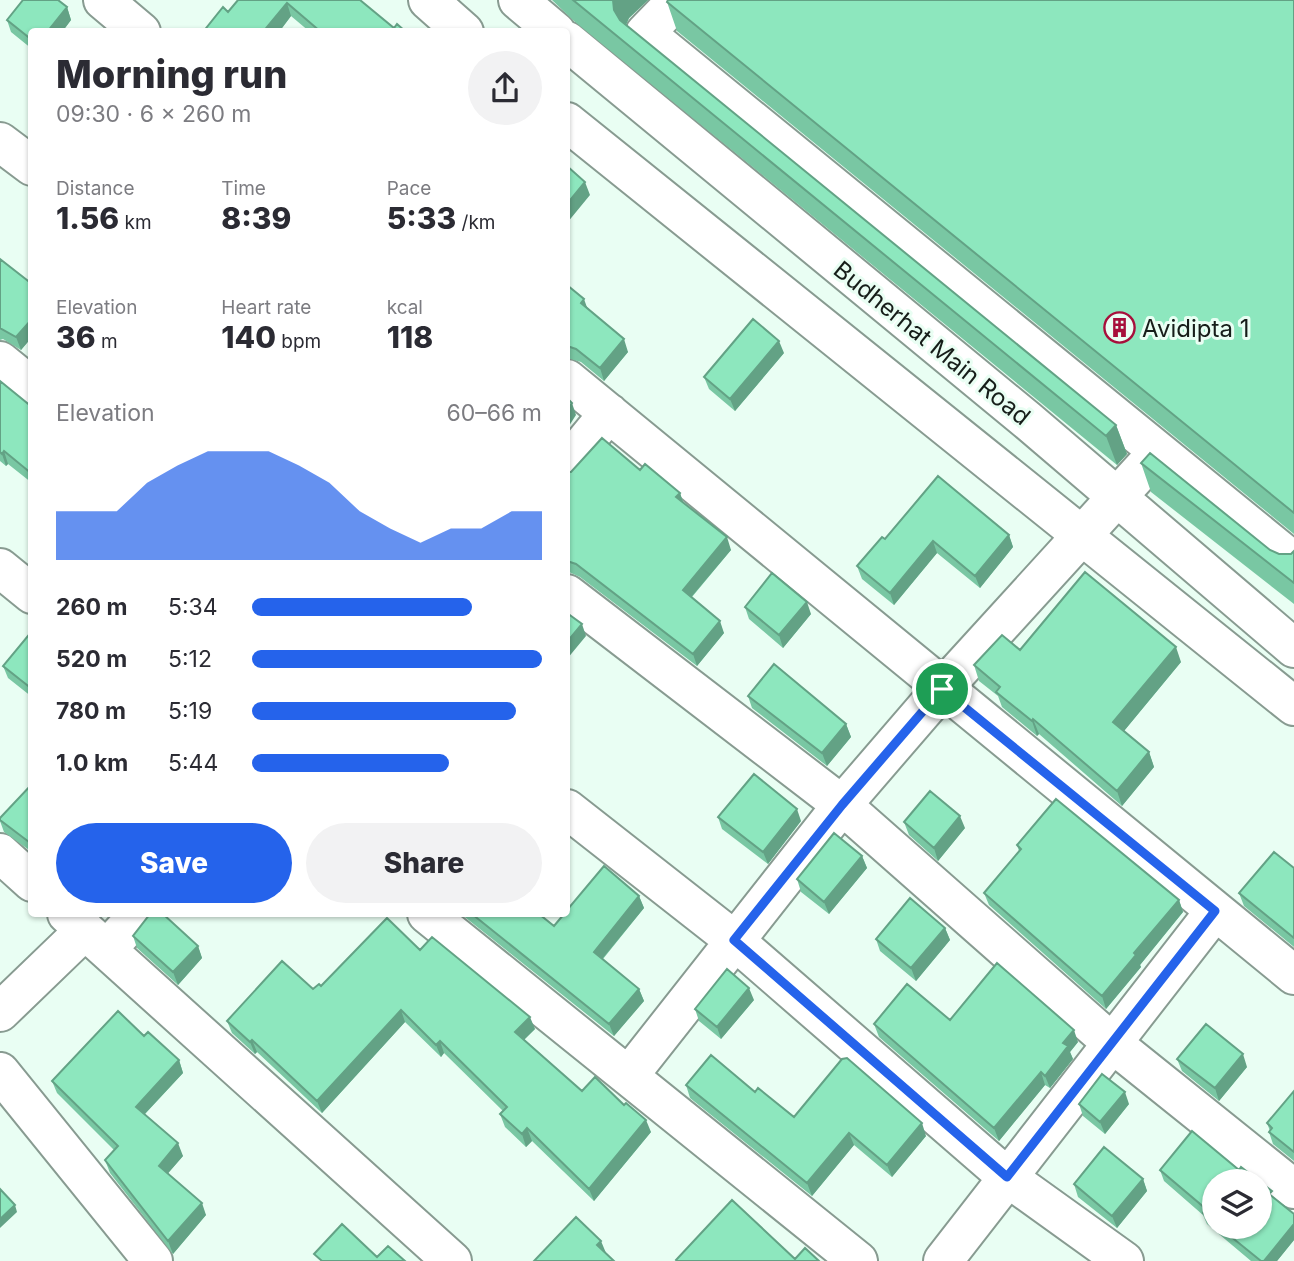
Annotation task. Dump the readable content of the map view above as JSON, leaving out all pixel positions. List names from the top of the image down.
{
  "streets": {
    "street": ["Budherhat Main Road"]
  },
  "places": {
    "building": ["Avidipta 1"]
  },
  "page": {
    "heading": ["Morning run", "09:30 · 6 × 260 m"],
    "stats": [
      ["Distance", "1.56 km"],
      ["Time", "8:39"],
      ["Pace", "5:33 /km"],
      ["Elevation", "36 m"],
      ["Heart rate", "140 bpm"],
      ["kcal", "118"]
    ],
    "chart": ["Elevation", "60–66 m"],
    "list": [
      {
        "name": "260 m",
        "note": "5:34"
      },
      {
        "name": "520 m",
        "note": "5:12"
      },
      {
        "name": "780 m",
        "note": "5:19"
      },
      {
        "name": "1.0 km",
        "note": "5:44"
      }
    ],
    "buttons": ["Save", "Share"]
  }
}
